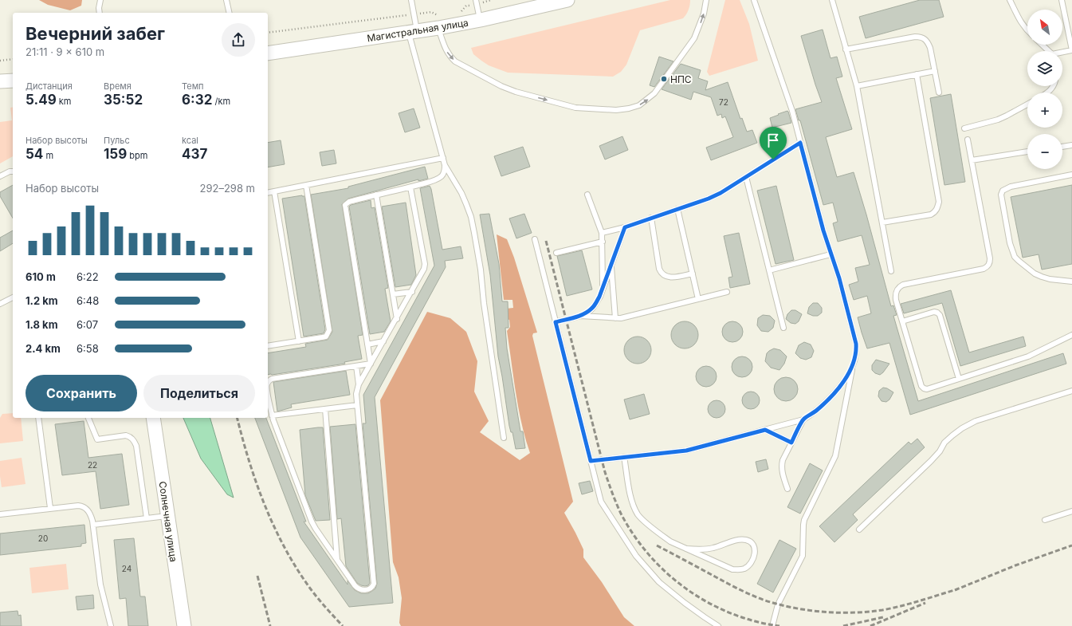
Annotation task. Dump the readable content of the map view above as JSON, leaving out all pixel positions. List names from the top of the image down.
{
  "streets": {
    "main road": ["Магистральная улица", "Солнечная улица"]
  },
  "places": ["НПС"],
  "house_numbers": [
    "72",
    "22",
    "20",
    "24"
  ],
  "north": "top left",
  "page": {
    "map_buttons": ["+", "−"],
    "heading": ["Вечерний забег", "21:11 · 9 × 610 m"],
    "stats": [
      ["Дистанция", "5.49 km"],
      ["Время", "35:52"],
      ["Темп", "6:32 /km"],
      ["Набор высоты", "54 m"],
      ["Пульс", "159 bpm"],
      ["kcal", "437"]
    ],
    "chart": ["Набор высоты", "292–298 m"],
    "list": [
      {
        "name": "610 m",
        "note": "6:22"
      },
      {
        "name": "1.2 km",
        "note": "6:48"
      },
      {
        "name": "1.8 km",
        "note": "6:07"
      },
      {
        "name": "2.4 km",
        "note": "6:58"
      }
    ],
    "buttons": ["Сохранить", "Поделиться"]
  }
}
